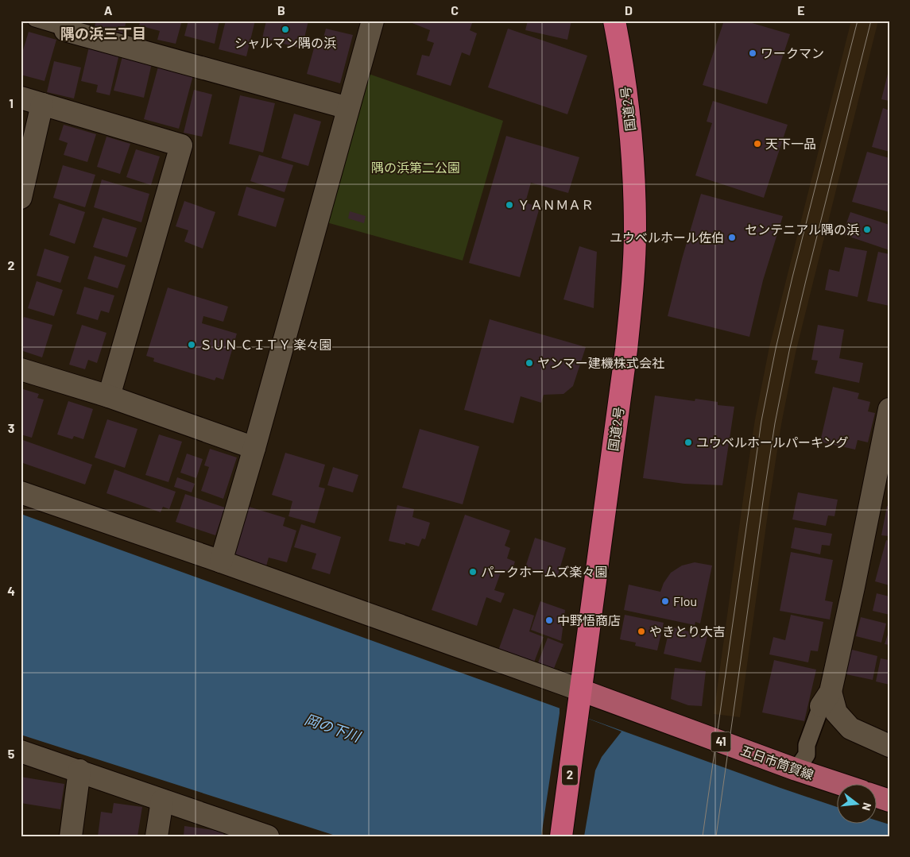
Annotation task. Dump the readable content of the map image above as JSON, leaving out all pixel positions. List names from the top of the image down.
{
  "streets": {
    "highway": ["国道2号", "2"],
    "main road": ["41", "五日市筒賀線"]
  },
  "crossings": [
    ["国道2号", "五日市筒賀線"]
  ],
  "districts": ["隅の浜三丁目"],
  "water": ["岡の下川"],
  "parks": ["隅の浜第二公園"],
  "places": [
    "シャルマン隅の浜",
    "ワークマン",
    "天下一品",
    "ＹＡＮＭＡＲ",
    "センテニアル隅の浜",
    "ユウベルホール佐伯",
    "ＳＵＮ ＣＩＴＹ 楽々園",
    "ヤンマー建機株式会社",
    "ユウベルホールパーキング",
    "パークホームズ楽々園",
    "Flou",
    "中野悟商店",
    "やきとり大吉"
  ],
  "north": "right",
  "grid": {
    "columns": [
      "A",
      "B",
      "C",
      "D",
      "E"
    ],
    "rows": [
      "1",
      "2",
      "3",
      "4",
      "5"
    ]
  }
}
